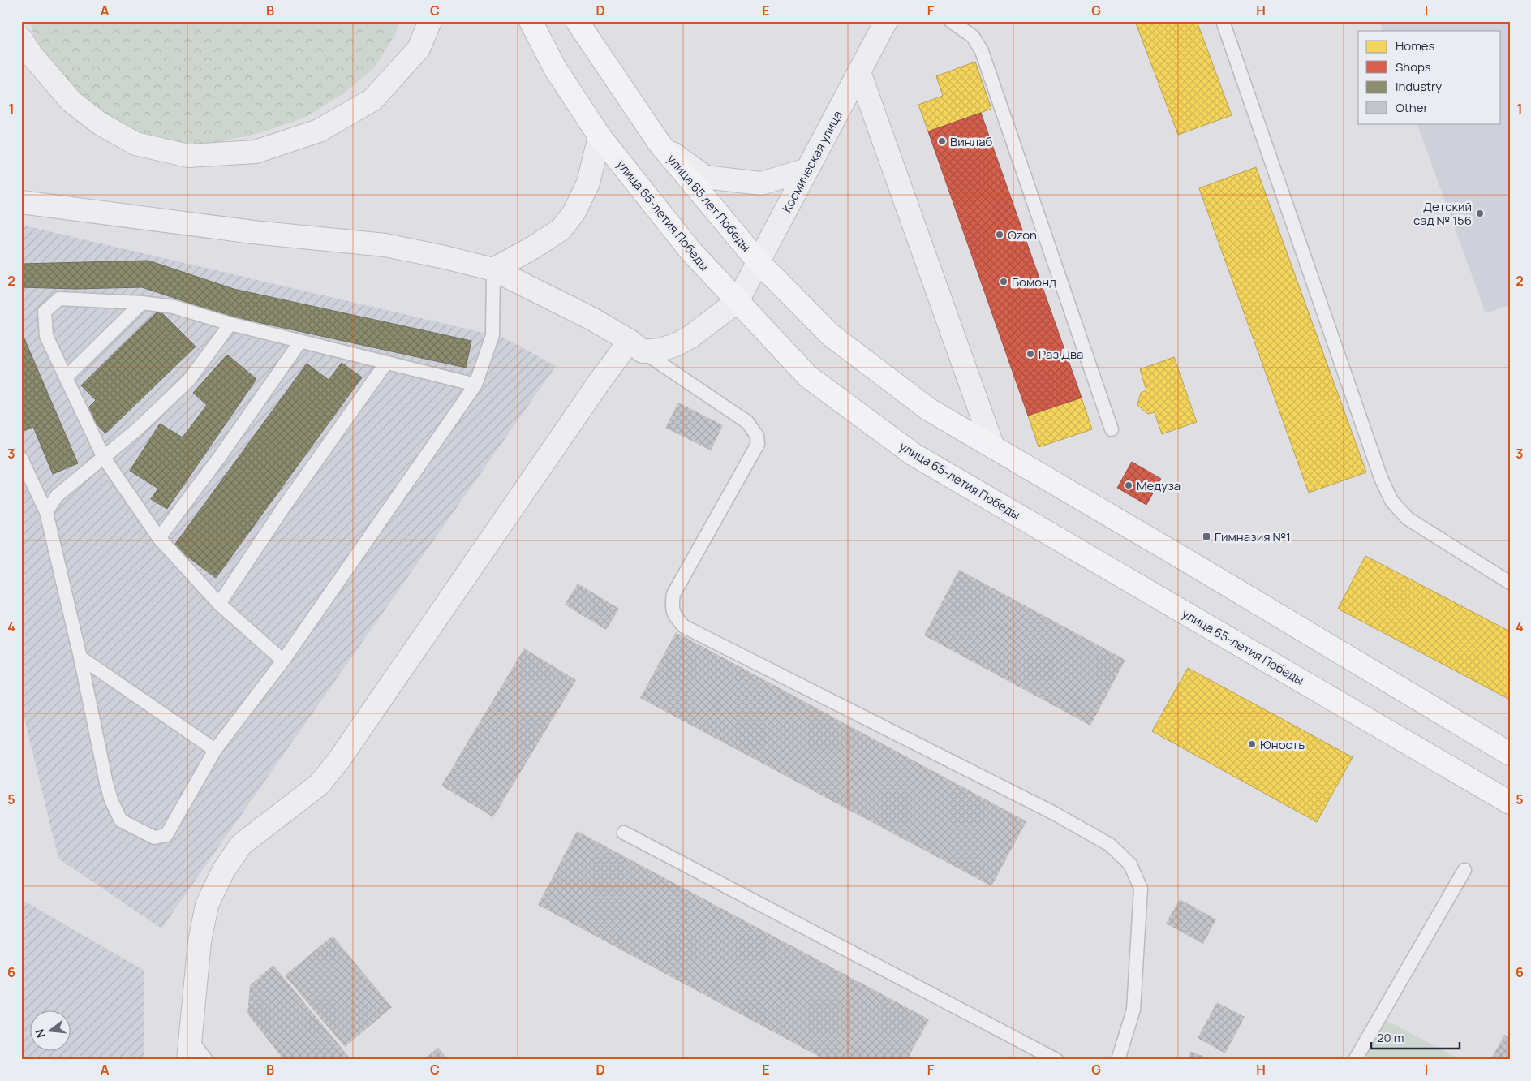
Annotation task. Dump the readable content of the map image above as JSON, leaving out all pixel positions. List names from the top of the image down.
{
  "streets": {
    "main road": ["улица 65 лет Победы", "улица 65-летия Победы"],
    "street": ["Космическая улица"]
  },
  "crossings": [
    ["Космическая улица", "улица 65 лет Победы"],
    ["Космическая улица", "улица 65-летия Победы"]
  ],
  "places": {
    "other": [
      "Винлаб",
      "Детский сад № 156",
      "Ozon",
      "Бомонд",
      "Раз Два",
      "Медуза",
      "Юность"
    ],
    "transit": ["Гимназия №1"]
  },
  "legend": [
    "Homes",
    "Shops",
    "Industry",
    "Other"
  ],
  "scale_bar": "20 m",
  "north": "left",
  "grid": {
    "columns": [
      "A",
      "B",
      "C",
      "D",
      "E",
      "F",
      "G",
      "H",
      "I"
    ],
    "rows": [
      "1",
      "2",
      "3",
      "4",
      "5",
      "6"
    ]
  }
}
